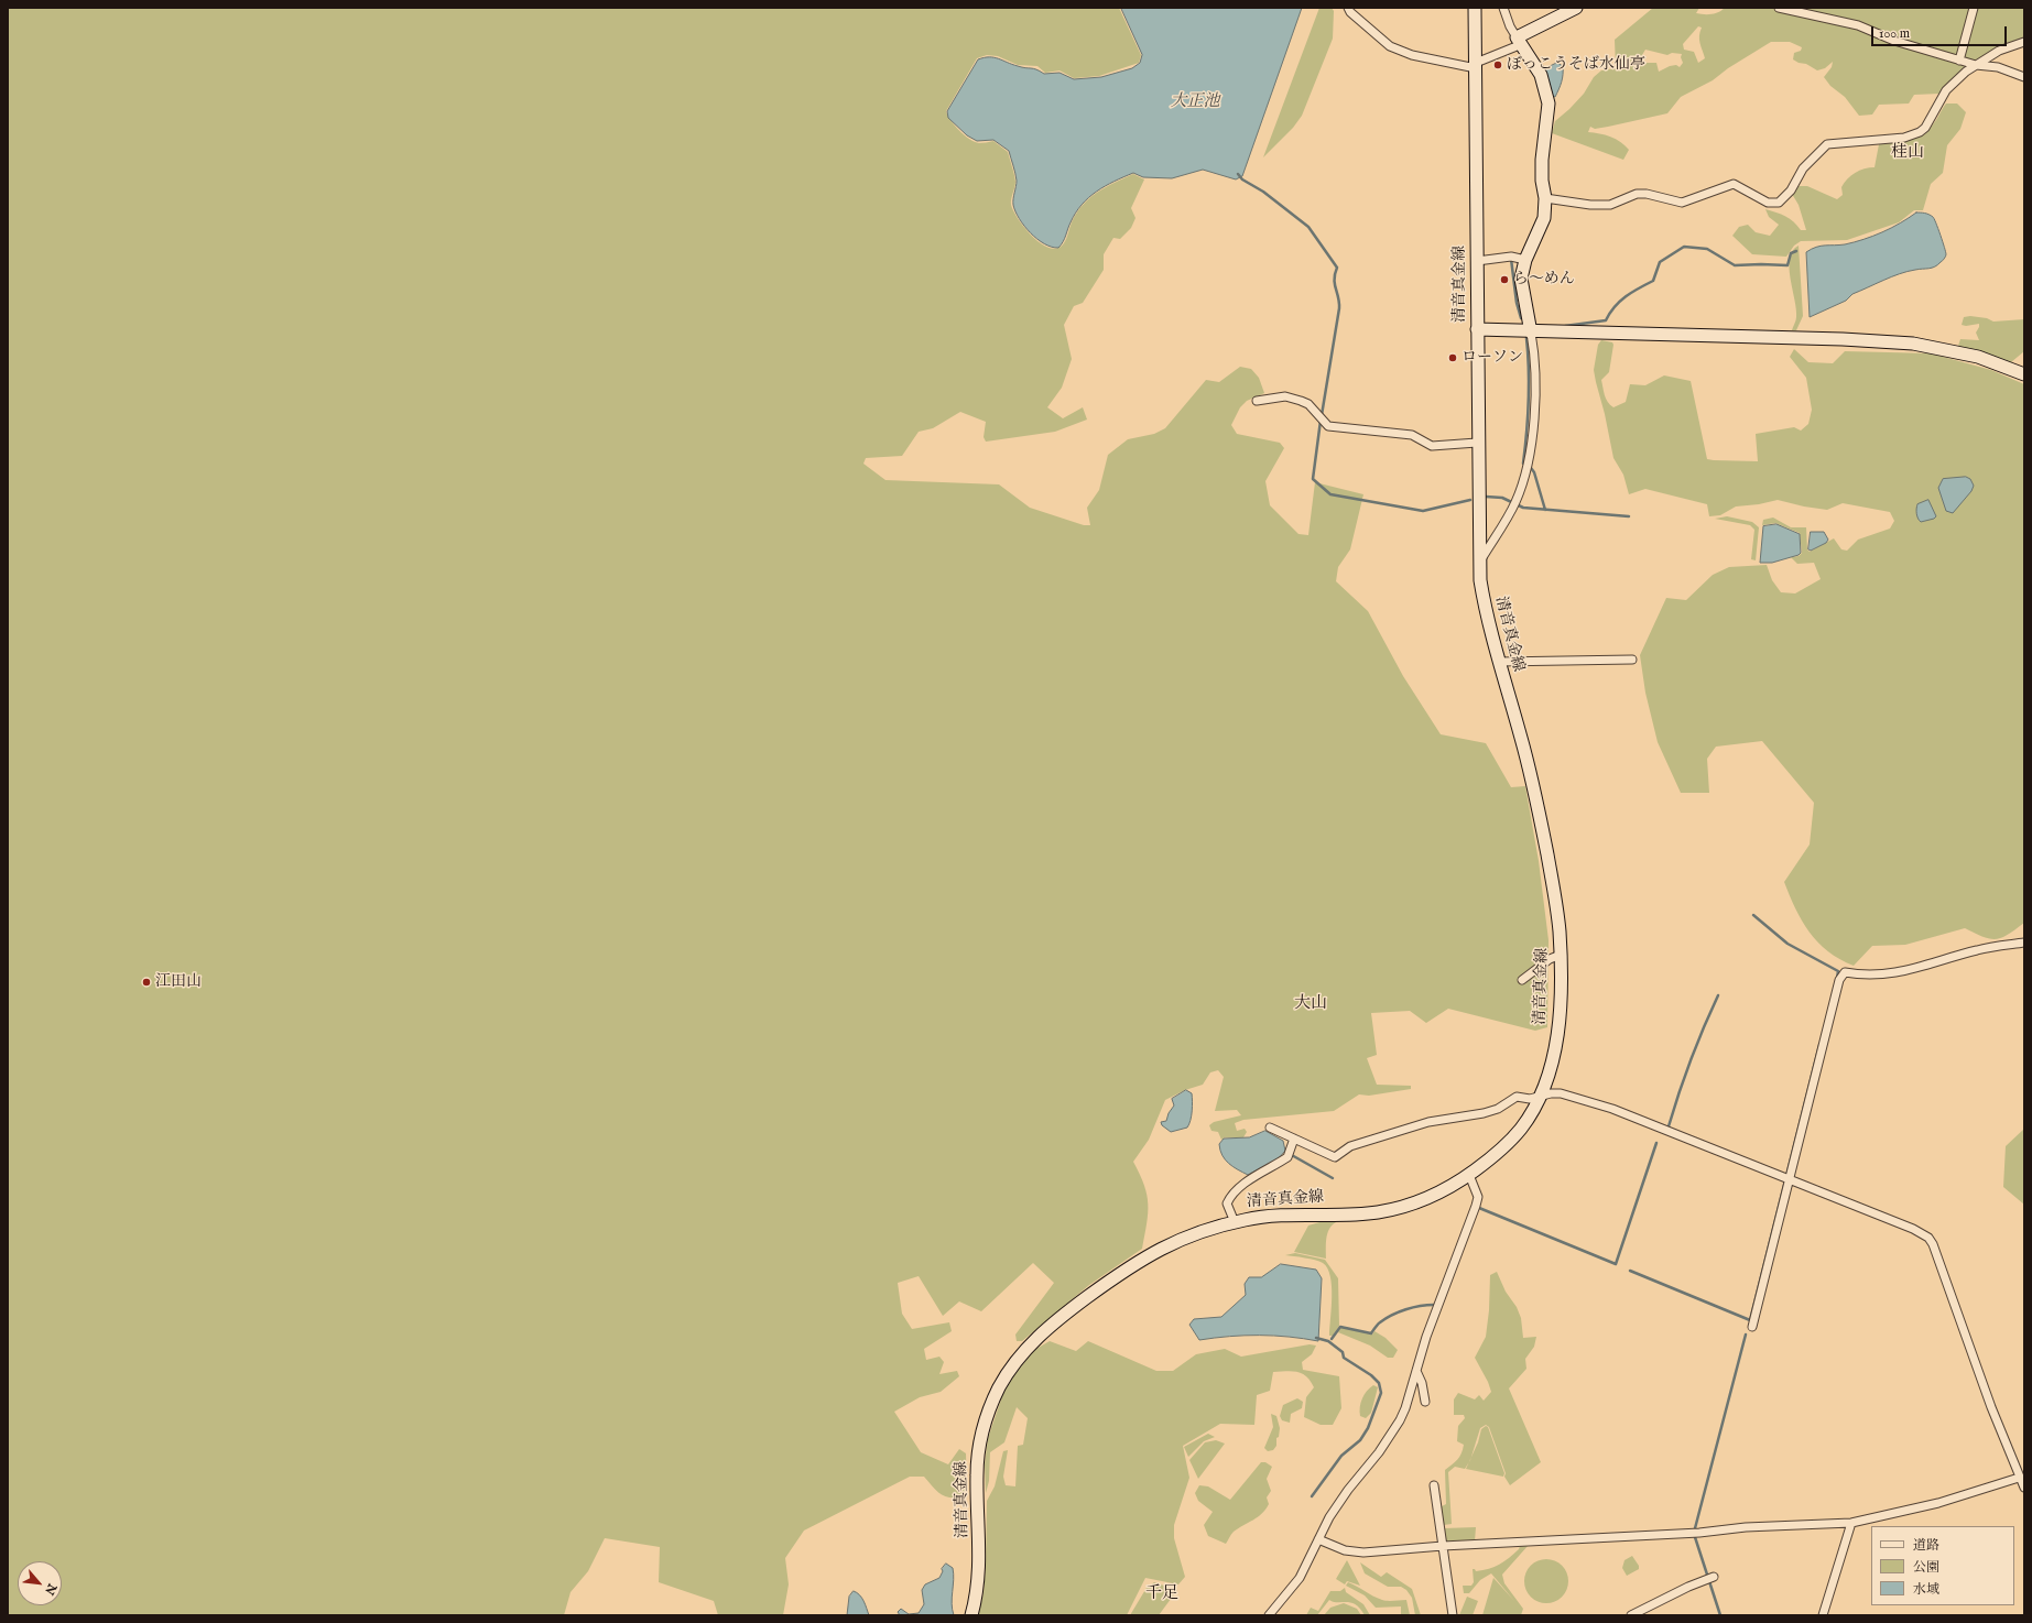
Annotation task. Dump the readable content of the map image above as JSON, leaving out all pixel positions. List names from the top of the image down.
{
  "streets": {
    "main road": ["清音真金線"]
  },
  "districts": ["桂山", "大山", "千足"],
  "water": ["大正池"],
  "places": [
    "ぼっこうそば水仙亭",
    "ら～めん",
    "ローソン",
    "江田山"
  ],
  "legend": ["道路", "公園", "水域"],
  "scale_bar": "100 m",
  "north": "bottom right"
}
